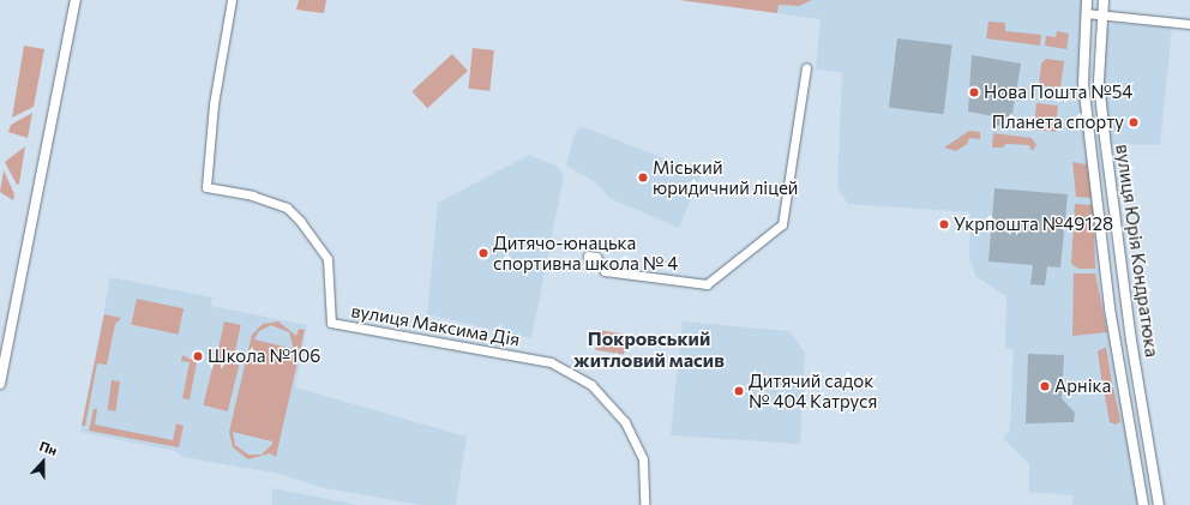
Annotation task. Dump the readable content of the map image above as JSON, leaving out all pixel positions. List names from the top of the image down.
{
  "streets": {
    "main road": ["вулиця Юрія Кондратюка"],
    "street": ["вулиця Максима Дія"]
  },
  "districts": ["Покровський житловий масив"],
  "places": [
    "Нова Пошта №54",
    "Планета спорту",
    "Міський юридичний ліцей",
    "Укрпошта №49128",
    "Дитячо-юнацька спортивна школа № 4",
    "Школа №106",
    "Арніка",
    "Дитячий садок № 404 Катруся"
  ],
  "north": "top"
}
